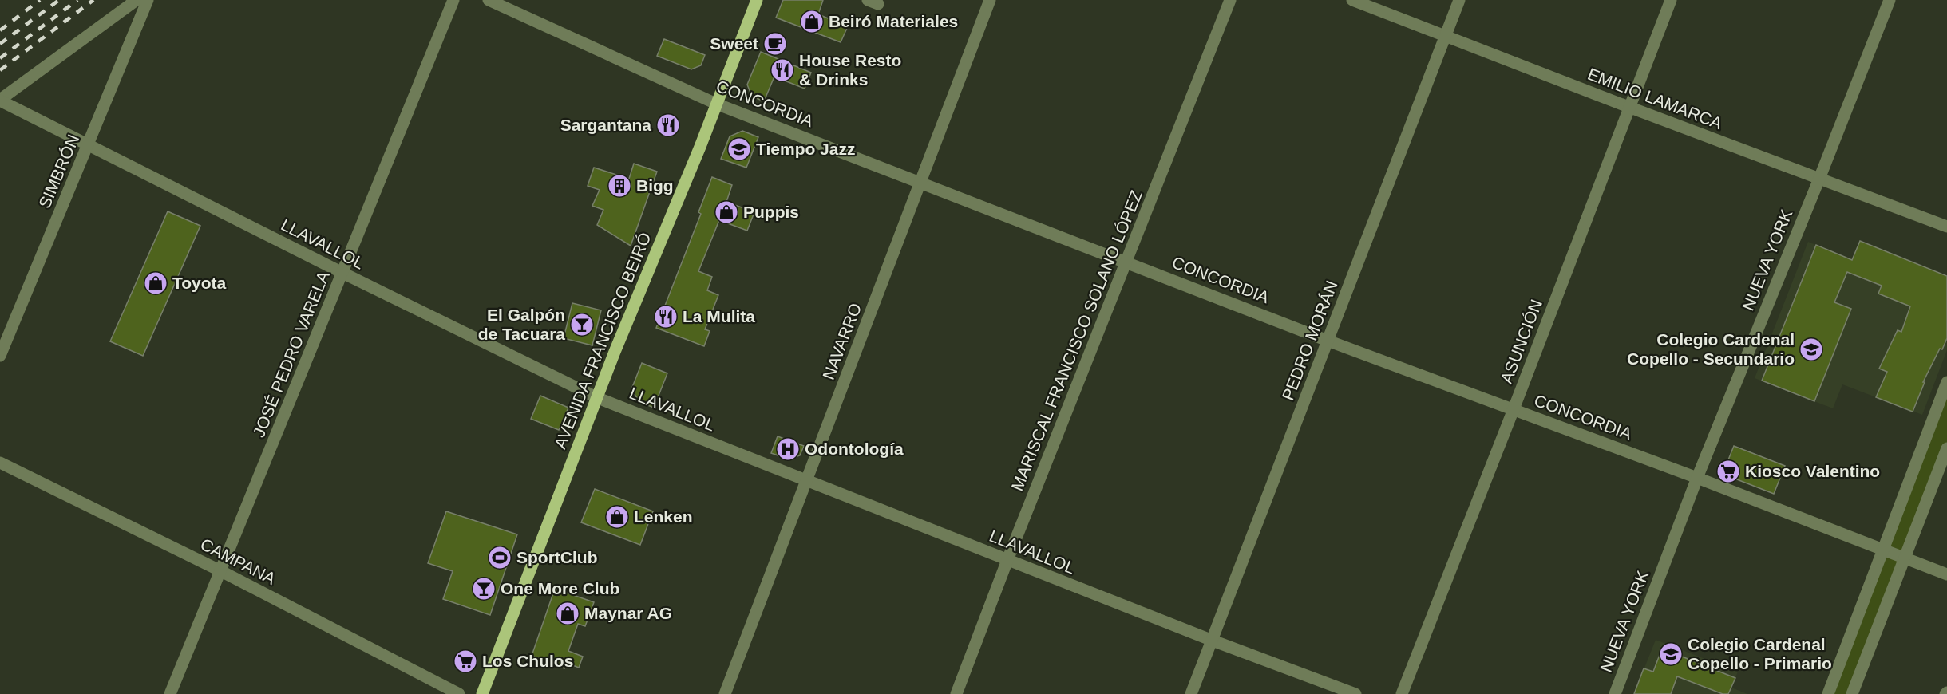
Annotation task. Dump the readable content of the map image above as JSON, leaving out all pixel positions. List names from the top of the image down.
{
  "streets": {
    "main road": ["AVENIDA FRANCISCO BEIRÓ"],
    "street": [
      "EMILIO LAMARCA",
      "CONCORDIA",
      "SIMBRÓN",
      "LLAVALLOL",
      "NUEVA YORK",
      "MARISCAL FRANCISCO SOLANO LÓPEZ",
      "PEDRO MORÁN",
      "NAVARRO",
      "ASUNCIÓN",
      "JOSÉ PEDRO VARELA",
      "CAMPANA"
    ]
  },
  "crossings": [
    ["EMILIO LAMARCA", "NUEVA YORK"],
    ["EMILIO LAMARCA", "PEDRO MORÁN"],
    ["EMILIO LAMARCA", "ASUNCIÓN"],
    ["CONCORDIA", "NUEVA YORK"],
    ["CONCORDIA", "AVENIDA FRANCISCO BEIRÓ"],
    ["CONCORDIA", "MARISCAL FRANCISCO SOLANO LÓPEZ"],
    ["CONCORDIA", "PEDRO MORÁN"],
    ["CONCORDIA", "NAVARRO"],
    ["CONCORDIA", "ASUNCIÓN"],
    ["SIMBRÓN", "LLAVALLOL"],
    ["LLAVALLOL", "AVENIDA FRANCISCO BEIRÓ"],
    ["LLAVALLOL", "MARISCAL FRANCISCO SOLANO LÓPEZ"],
    ["LLAVALLOL", "PEDRO MORÁN"],
    ["LLAVALLOL", "NAVARRO"],
    ["LLAVALLOL", "JOSÉ PEDRO VARELA"],
    ["JOSÉ PEDRO VARELA", "CAMPANA"]
  ],
  "places": {
    "shop": [
      "Beiró Materiales",
      "Puppis",
      "Toyota",
      "Lenken",
      "Maynar AG"
    ],
    "cafe": ["Sweet"],
    "restaurant": ["House Resto & Drinks", "Sargantana", "La Mulita"],
    "school or university": ["Tiempo Jazz", "Colegio Cardenal Copello - Secundario", "Colegio Cardenal Copello - Primario"],
    "building": ["Bigg"],
    "bar": ["El Galpón de Tacuara", "One More Club"],
    "hospital": ["Odontología"],
    "supermarket": ["Kiosco Valentino", "Los Chulos"],
    "sports": ["SportClub"]
  }
}
